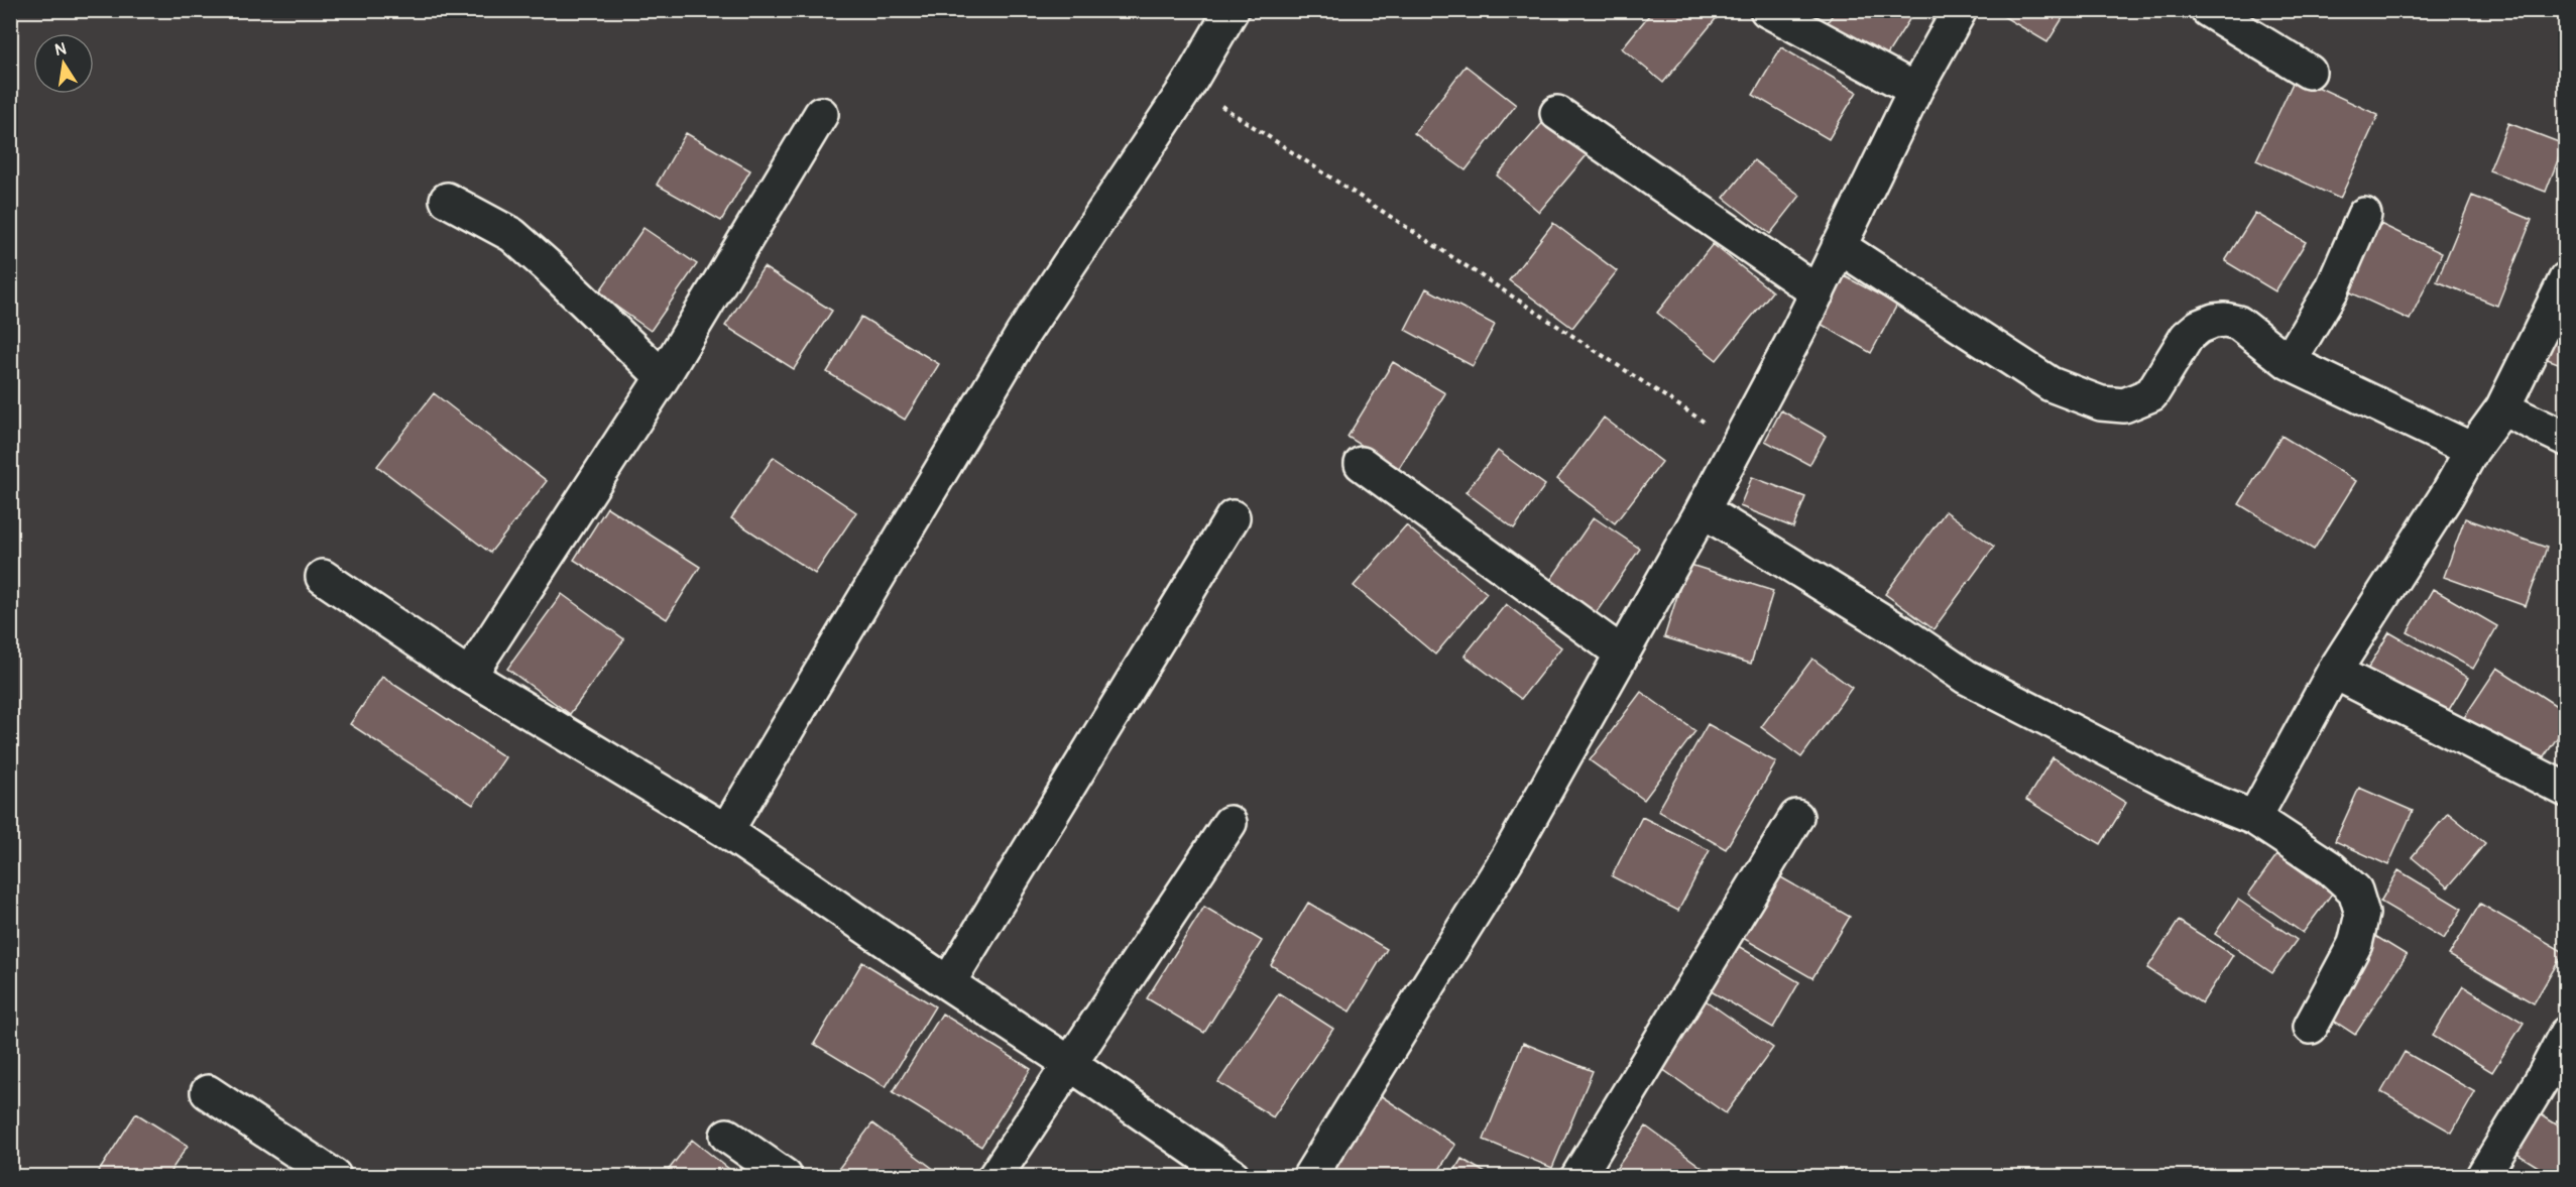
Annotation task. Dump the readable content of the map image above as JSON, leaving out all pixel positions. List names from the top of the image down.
{
  "north": "top"
}
